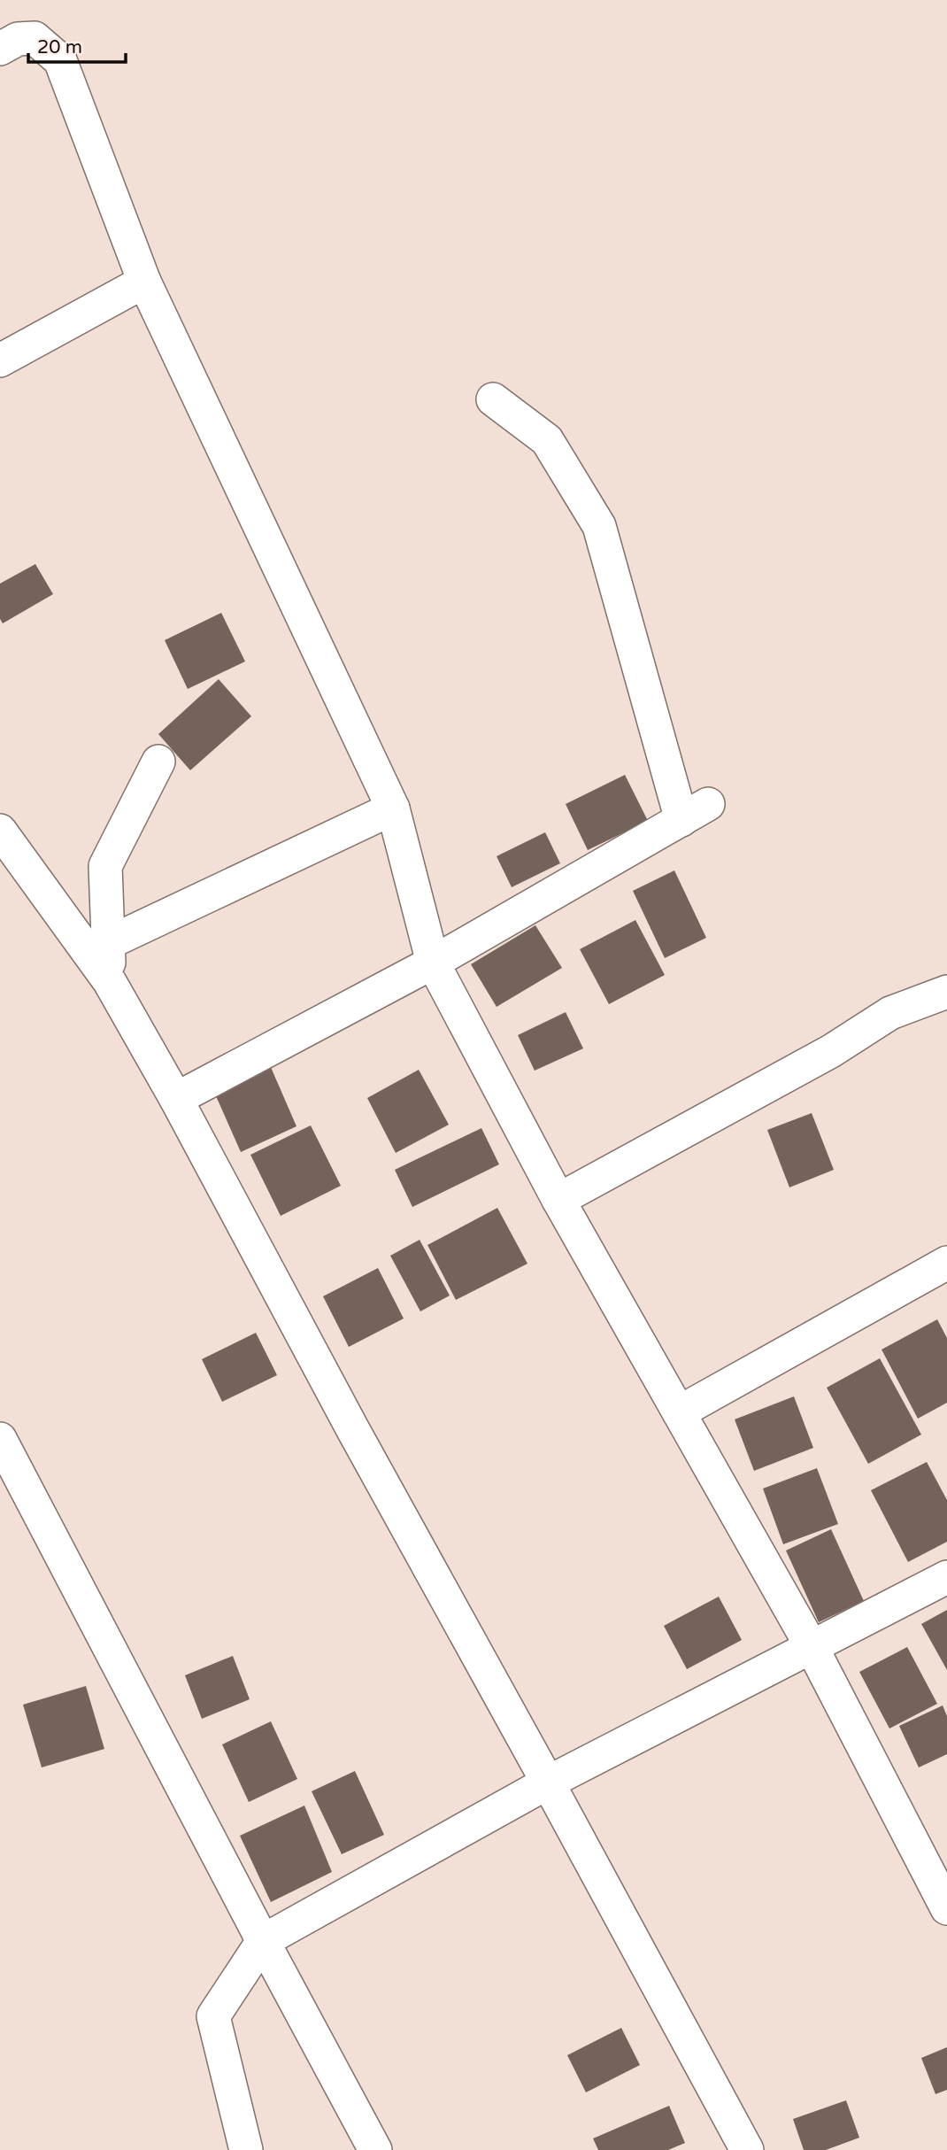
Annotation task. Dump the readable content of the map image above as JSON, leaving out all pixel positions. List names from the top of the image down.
{
  "scale_bar": "20 m"
}
